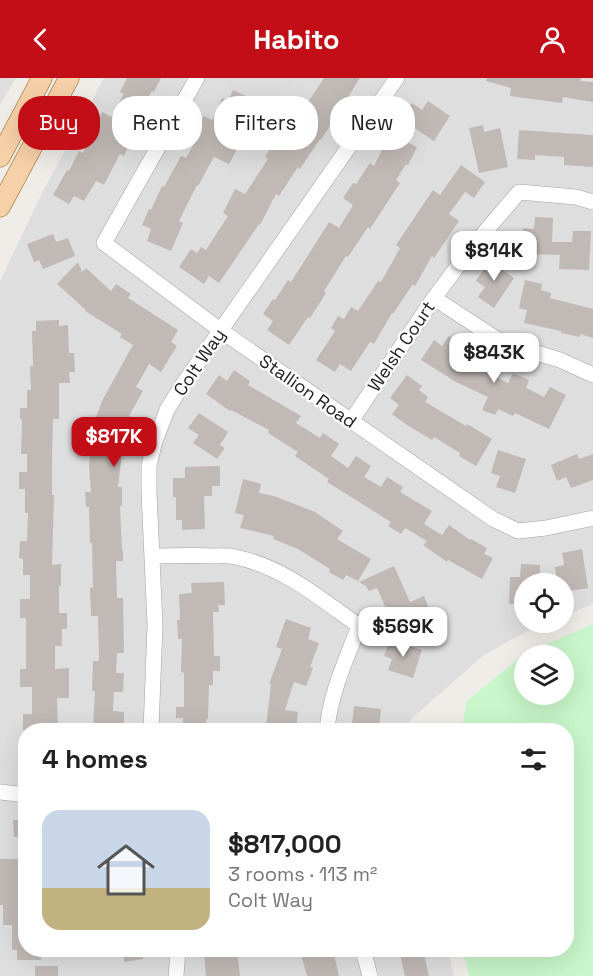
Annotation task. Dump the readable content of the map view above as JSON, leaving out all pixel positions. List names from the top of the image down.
{
  "streets": {
    "street": ["Welsh Court", "Colt Way", "Stallion Road"]
  },
  "crossings": [
    ["Welsh Court", "Stallion Road"],
    ["Colt Way", "Stallion Road"]
  ],
  "page": {
    "header": "Habito",
    "chip": [
      "Buy",
      "Rent",
      "Filters",
      "New"
    ],
    "price": [
      "$814K",
      "$843K",
      "$817K",
      "$569K"
    ],
    "heading": "4 homes",
    "list": [
      {
        "name": "$817,000",
        "note": "3 rooms · 113 m² · Colt Way"
      }
    ]
  }
}
